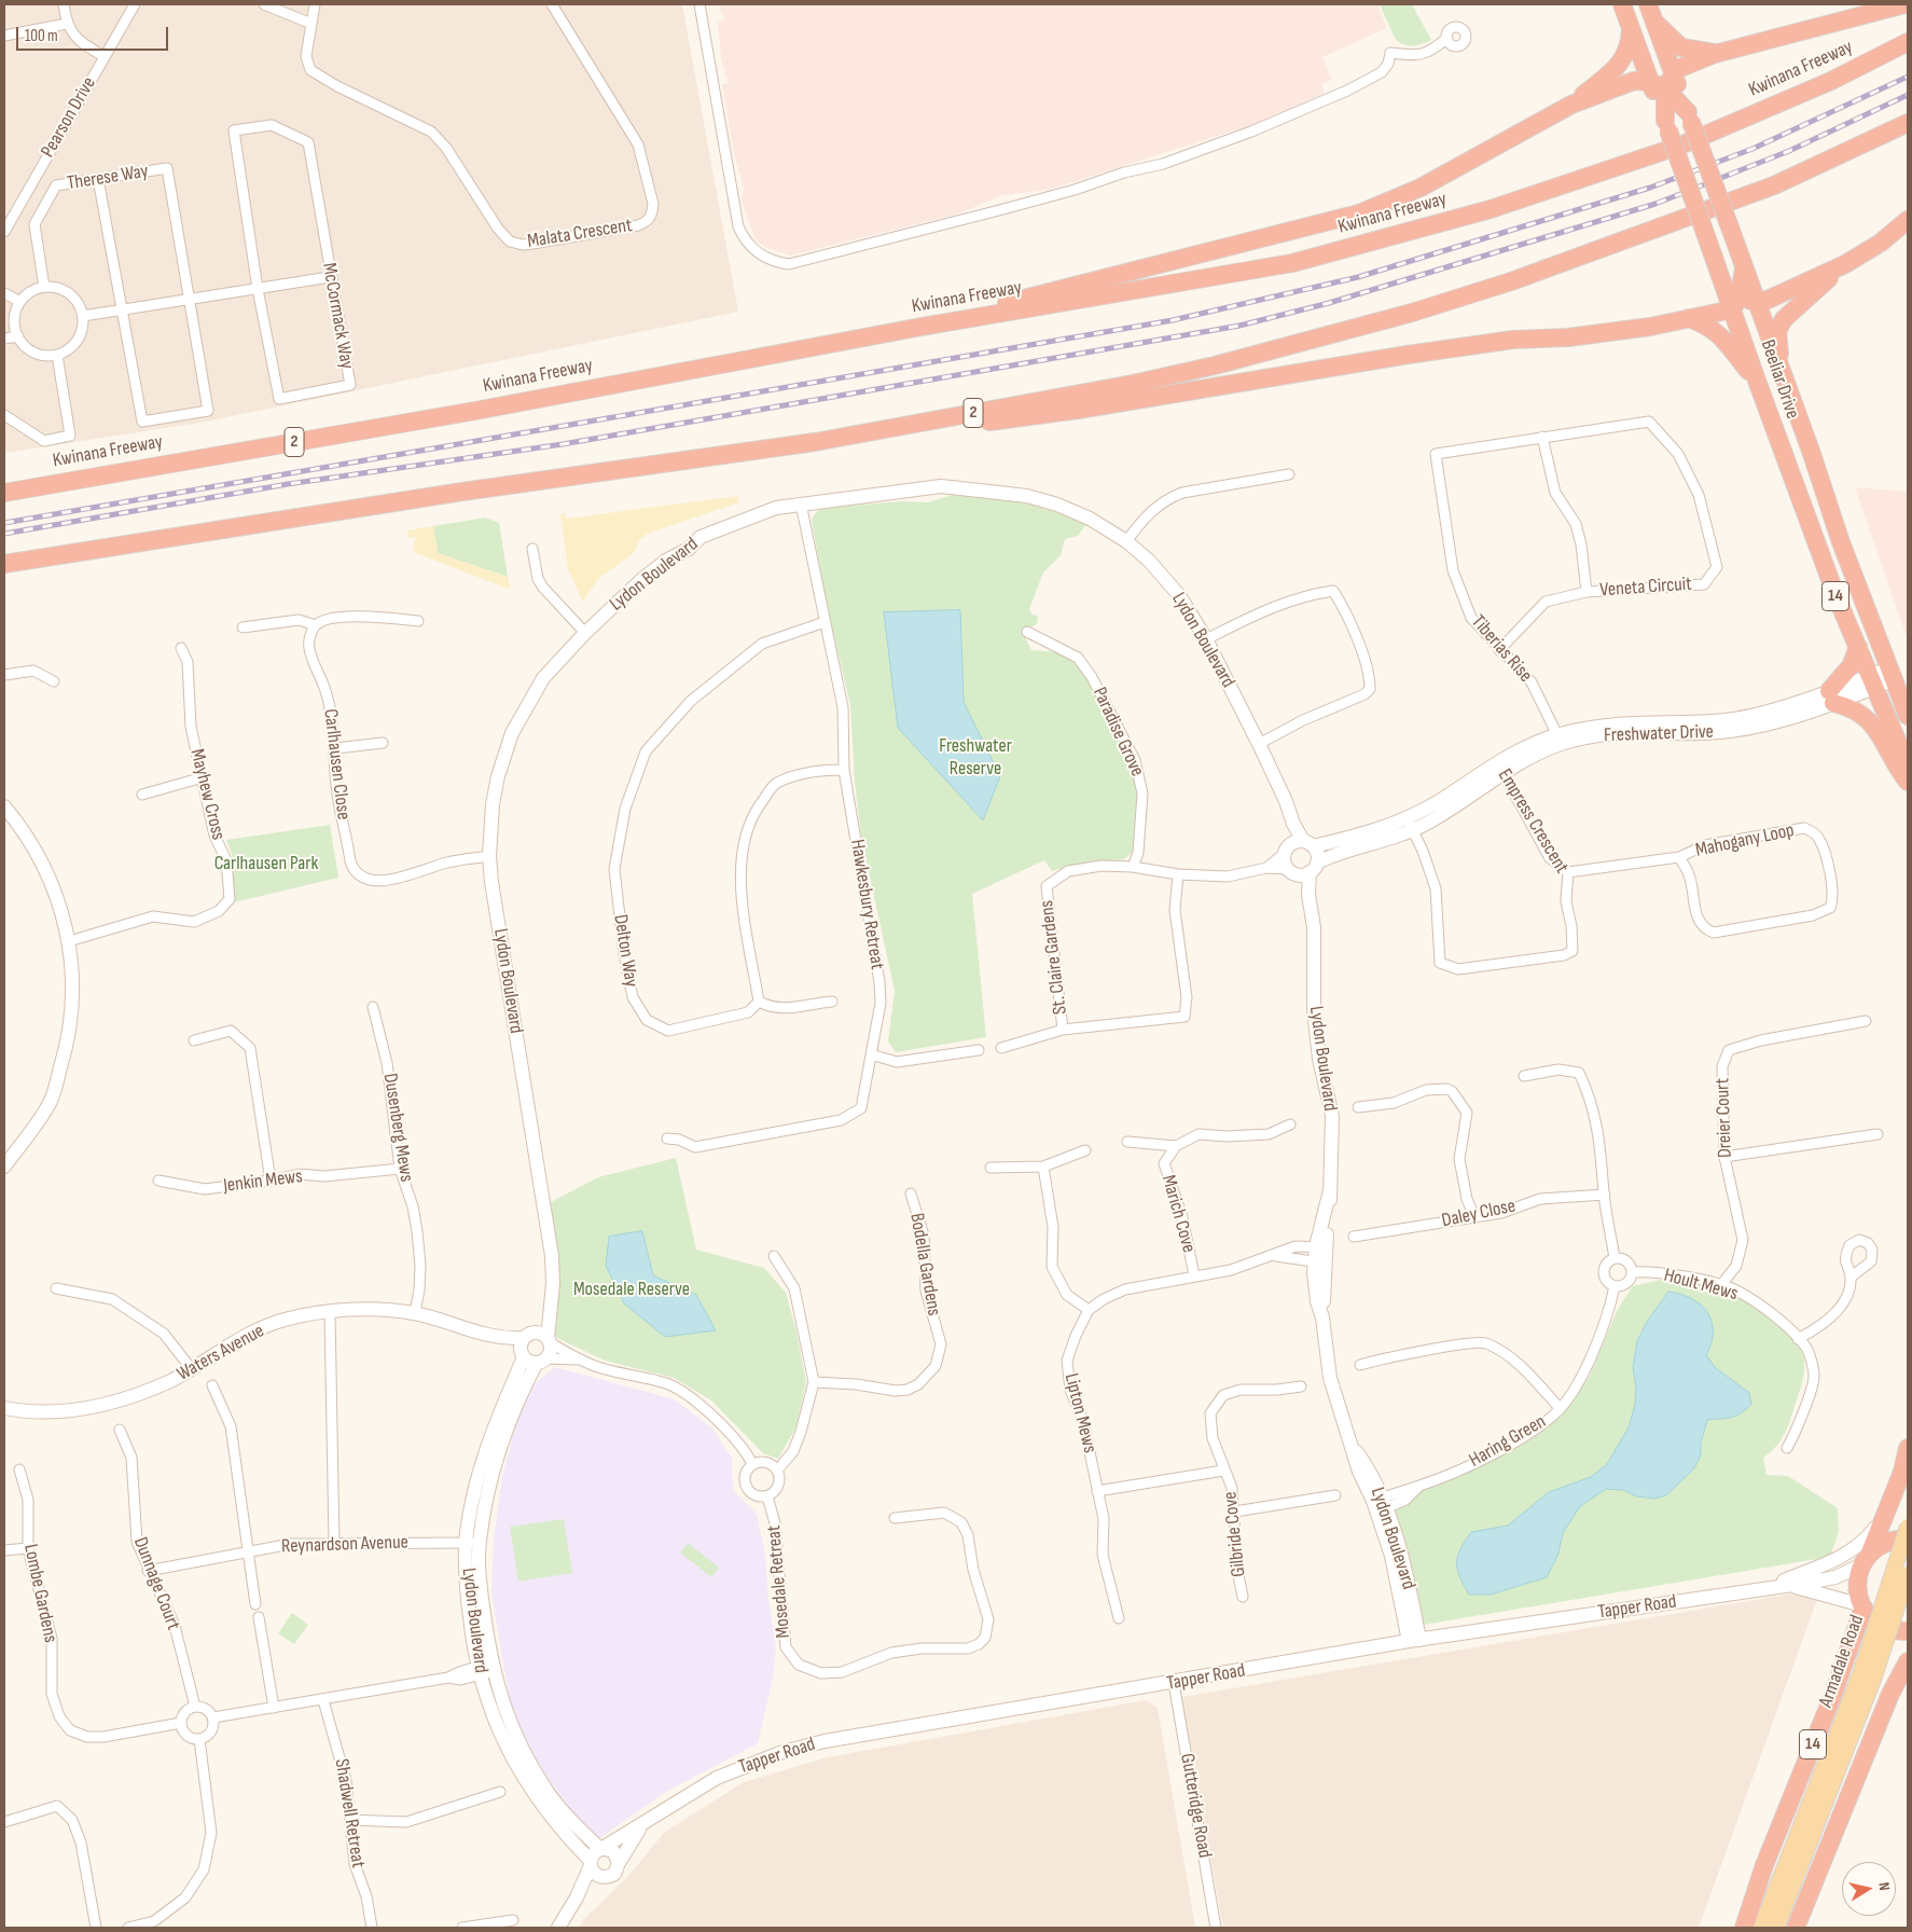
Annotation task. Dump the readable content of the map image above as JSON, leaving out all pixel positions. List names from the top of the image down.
{
  "streets": {
    "highway": [
      "Kwinana Freeway",
      "Beeliar Drive",
      "2",
      "14"
    ],
    "main road": ["Armadale Road"],
    "street": [
      "Pearson Drive",
      "Therese Way",
      "Malata Crescent",
      "McCormack Way",
      "Lydon Boulevard",
      "Veneta Circuit",
      "Tiberias Rise",
      "Paradise Grove",
      "Freshwater Drive",
      "Carlhausen Close",
      "Mayhew Cross",
      "Empress Crescent",
      "Mahogany Loop",
      "Hawkesbury Retreat",
      "Delton Way",
      "St. Claire Gardens",
      "Dreier Court",
      "Dusenberg Mews",
      "Jenkin Mews",
      "Marich Cove",
      "Daley Close",
      "Bodella Gardens",
      "Hoult Mews",
      "Waters Avenue",
      "Lipton Mews",
      "Haring Green",
      "Gilbride Cove",
      "Reynardson Avenue",
      "Mosedale Retreat",
      "Dunnage Court",
      "Lombe Gardens",
      "Tapper Road",
      "Gutteridge Road",
      "Shadwell Retreat"
    ]
  },
  "crossings": [
    ["Beeliar Drive", "Freshwater Drive"],
    ["Lydon Boulevard", "Freshwater Drive"],
    ["Lydon Boulevard", "Carlhausen Close"],
    ["Lydon Boulevard", "Hawkesbury Retreat"],
    ["Lydon Boulevard", "St. Claire Gardens"],
    ["Lydon Boulevard", "Waters Avenue"],
    ["Lydon Boulevard", "Haring Green"],
    ["Lydon Boulevard", "Reynardson Avenue"],
    ["Lydon Boulevard", "Tapper Road"],
    ["Veneta Circuit", "Tiberias Rise"],
    ["14", "Tapper Road"],
    ["Tiberias Rise", "Freshwater Drive"],
    ["Paradise Grove", "St. Claire Gardens"],
    ["Freshwater Drive", "Empress Crescent"],
    ["Freshwater Drive", "St. Claire Gardens"],
    ["Empress Crescent", "Mahogany Loop"],
    ["Hawkesbury Retreat", "Delton Way"],
    ["Dreier Court", "Hoult Mews"],
    ["Dusenberg Mews", "Jenkin Mews"],
    ["Dusenberg Mews", "Waters Avenue"],
    ["Hoult Mews", "Haring Green"],
    ["Reynardson Avenue", "Dunnage Court"],
    ["Dunnage Court", "Lombe Gardens"],
    ["Tapper Road", "Gutteridge Road"]
  ],
  "parks": ["Freshwater Reserve", "Carlhausen Park", "Mosedale Reserve"],
  "scale_bar": "100 m",
  "north": "right"
}
